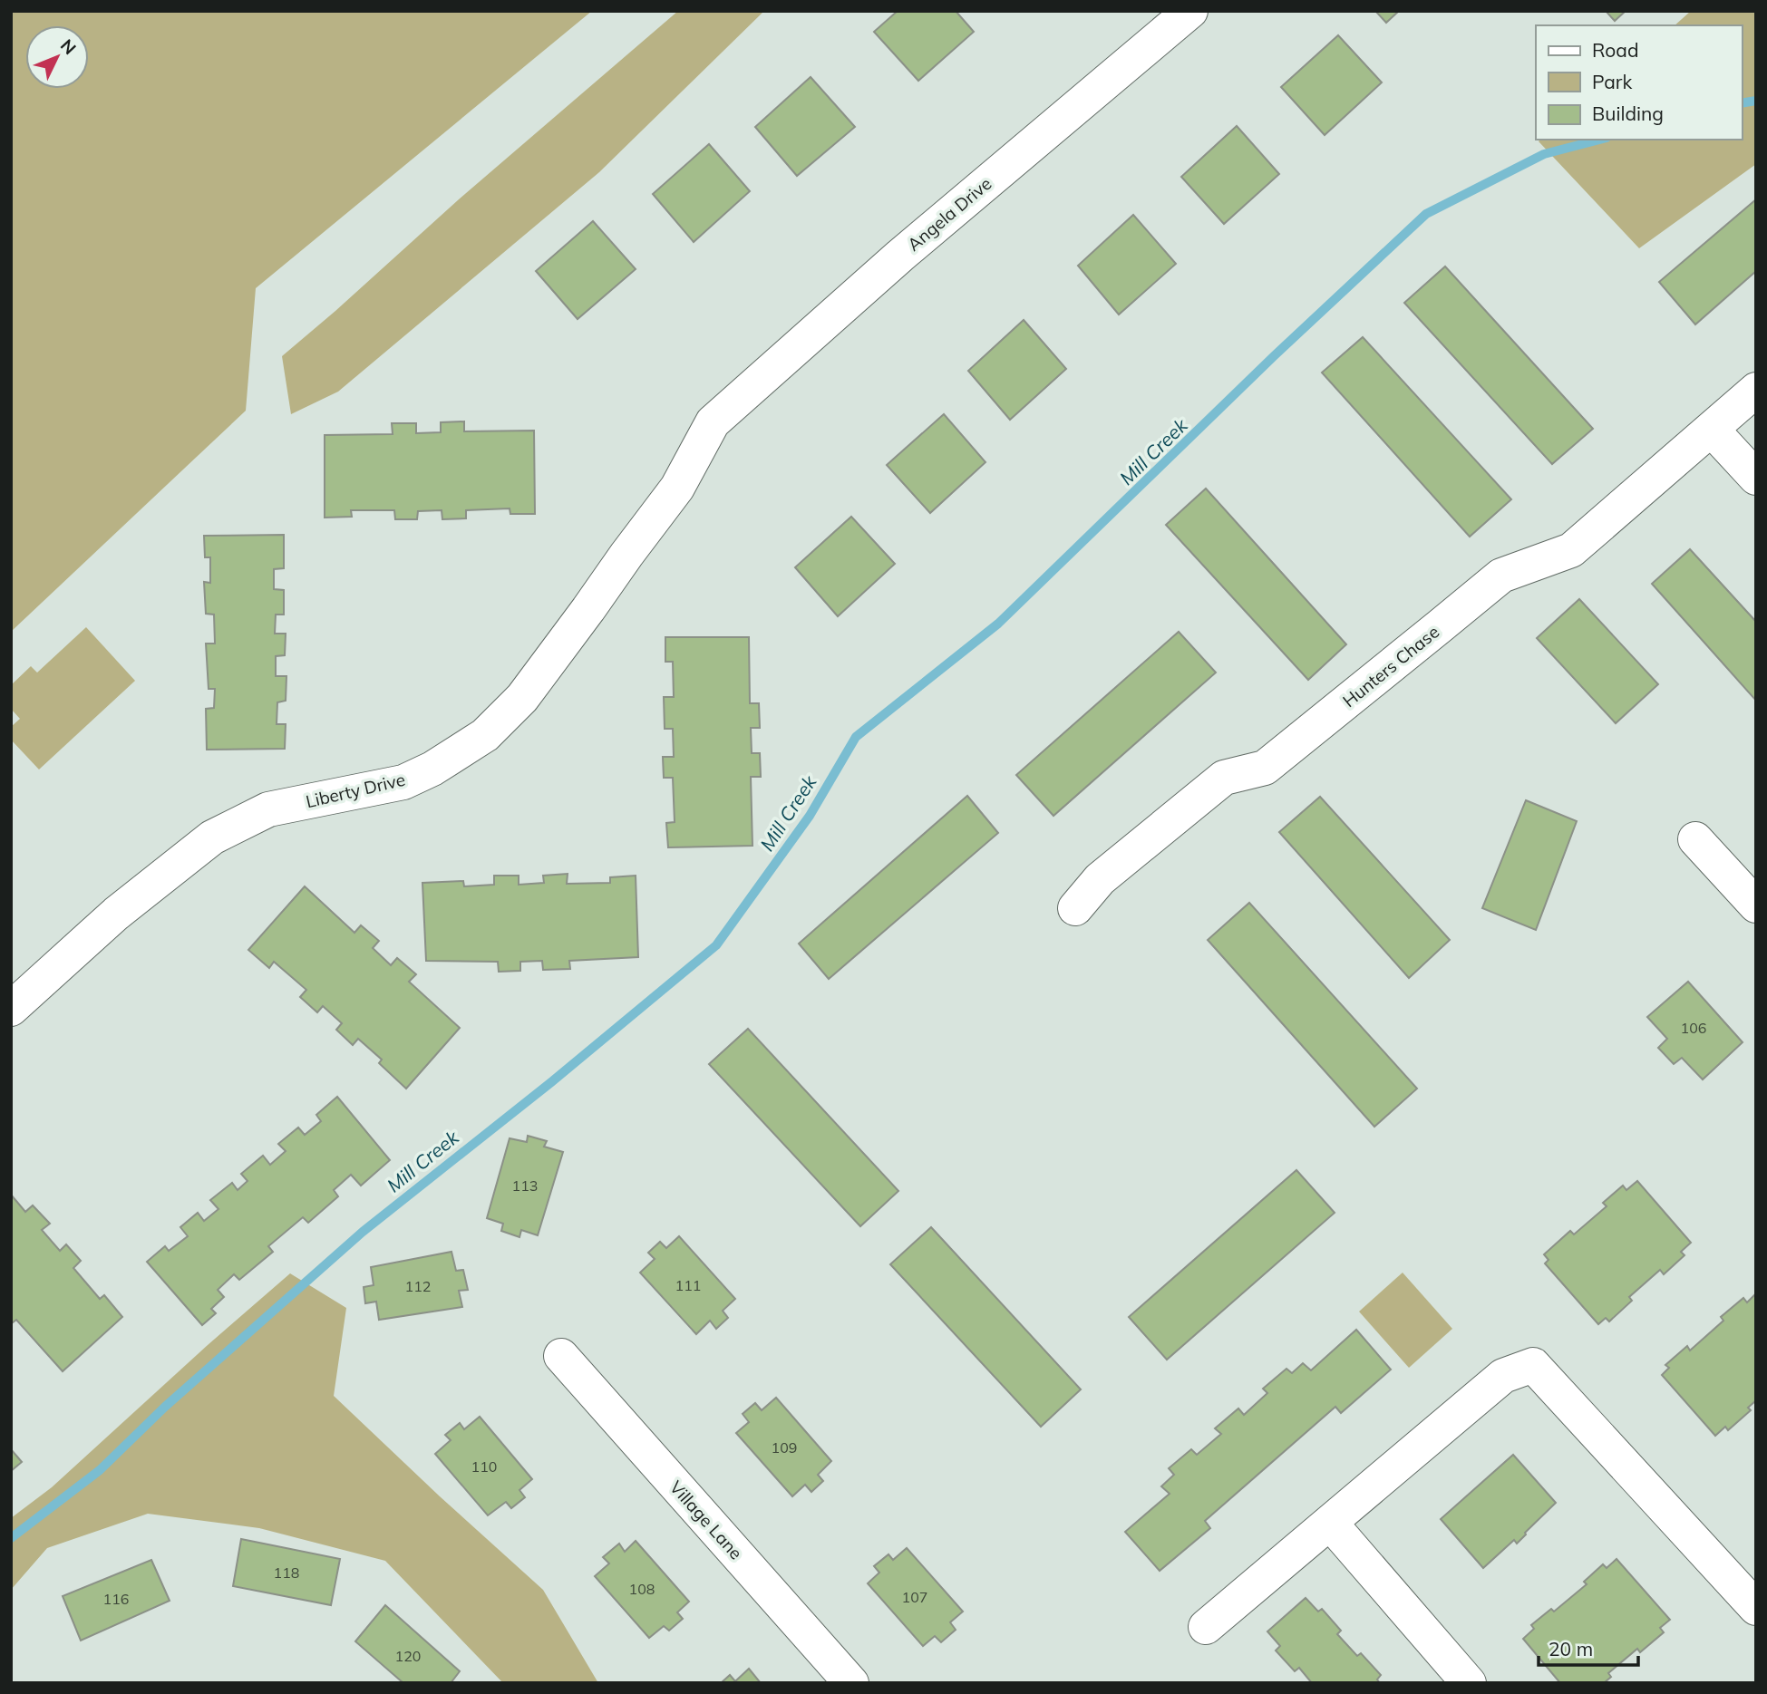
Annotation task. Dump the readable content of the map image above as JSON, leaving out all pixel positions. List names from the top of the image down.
{
  "streets": {
    "street": [
      "Angela Drive",
      "Hunters Chase",
      "Liberty Drive",
      "Village Lane"
    ]
  },
  "crossings": [
    ["Angela Drive", "Liberty Drive"]
  ],
  "water": ["Mill Creek"],
  "house_numbers": [
    "106",
    "113",
    "111",
    "112",
    "109",
    "110",
    "118",
    "108",
    "107",
    "116",
    "120"
  ],
  "legend": ["Road", "Park", "Building"],
  "scale_bar": "20 m",
  "north": "top right"
}
